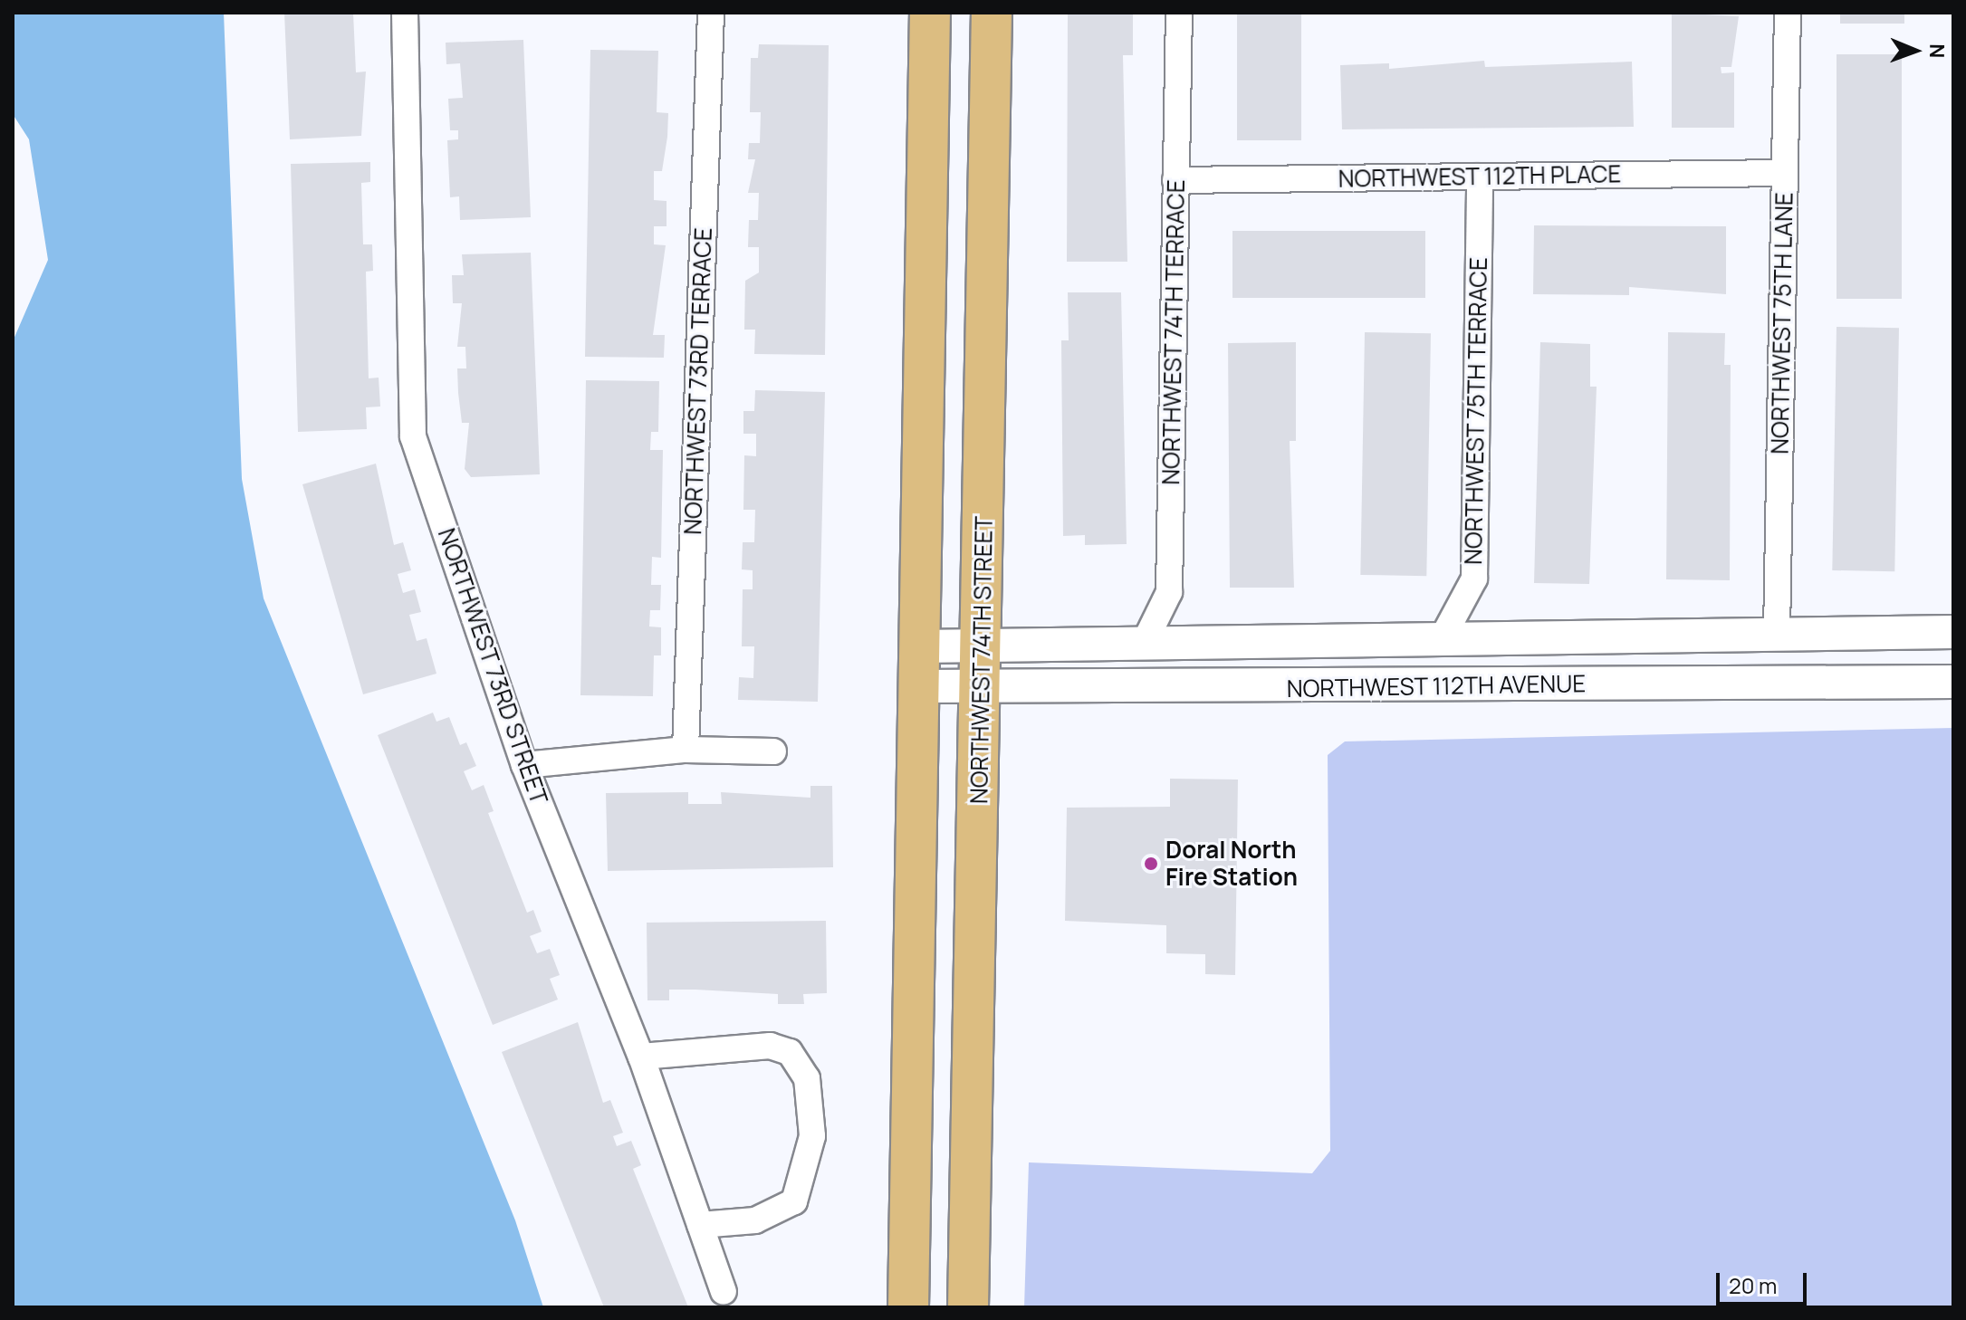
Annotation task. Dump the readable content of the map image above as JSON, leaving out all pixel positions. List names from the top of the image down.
{
  "streets": {
    "main road": ["NORTHWEST 74TH STREET"],
    "street": [
      "NORTHWEST 112TH PLACE",
      "NORTHWEST 75TH LANE",
      "NORTHWEST 74TH TERRACE",
      "NORTHWEST 73RD TERRACE",
      "NORTHWEST 75TH TERRACE",
      "NORTHWEST 73RD STREET",
      "NORTHWEST 112TH AVENUE"
    ]
  },
  "crossings": [
    ["NORTHWEST 112TH PLACE", "NORTHWEST 75TH LANE"],
    ["NORTHWEST 112TH PLACE", "NORTHWEST 74TH TERRACE"],
    ["NORTHWEST 112TH PLACE", "NORTHWEST 75TH TERRACE"],
    ["NORTHWEST 75TH LANE", "NORTHWEST 112TH AVENUE"],
    ["NORTHWEST 74TH TERRACE", "NORTHWEST 112TH AVENUE"],
    ["NORTHWEST 75TH TERRACE", "NORTHWEST 112TH AVENUE"],
    ["NORTHWEST 74TH STREET", "NORTHWEST 112TH AVENUE"]
  ],
  "places": ["Doral North Fire Station"],
  "scale_bar": "20 m",
  "north": "right"
}
